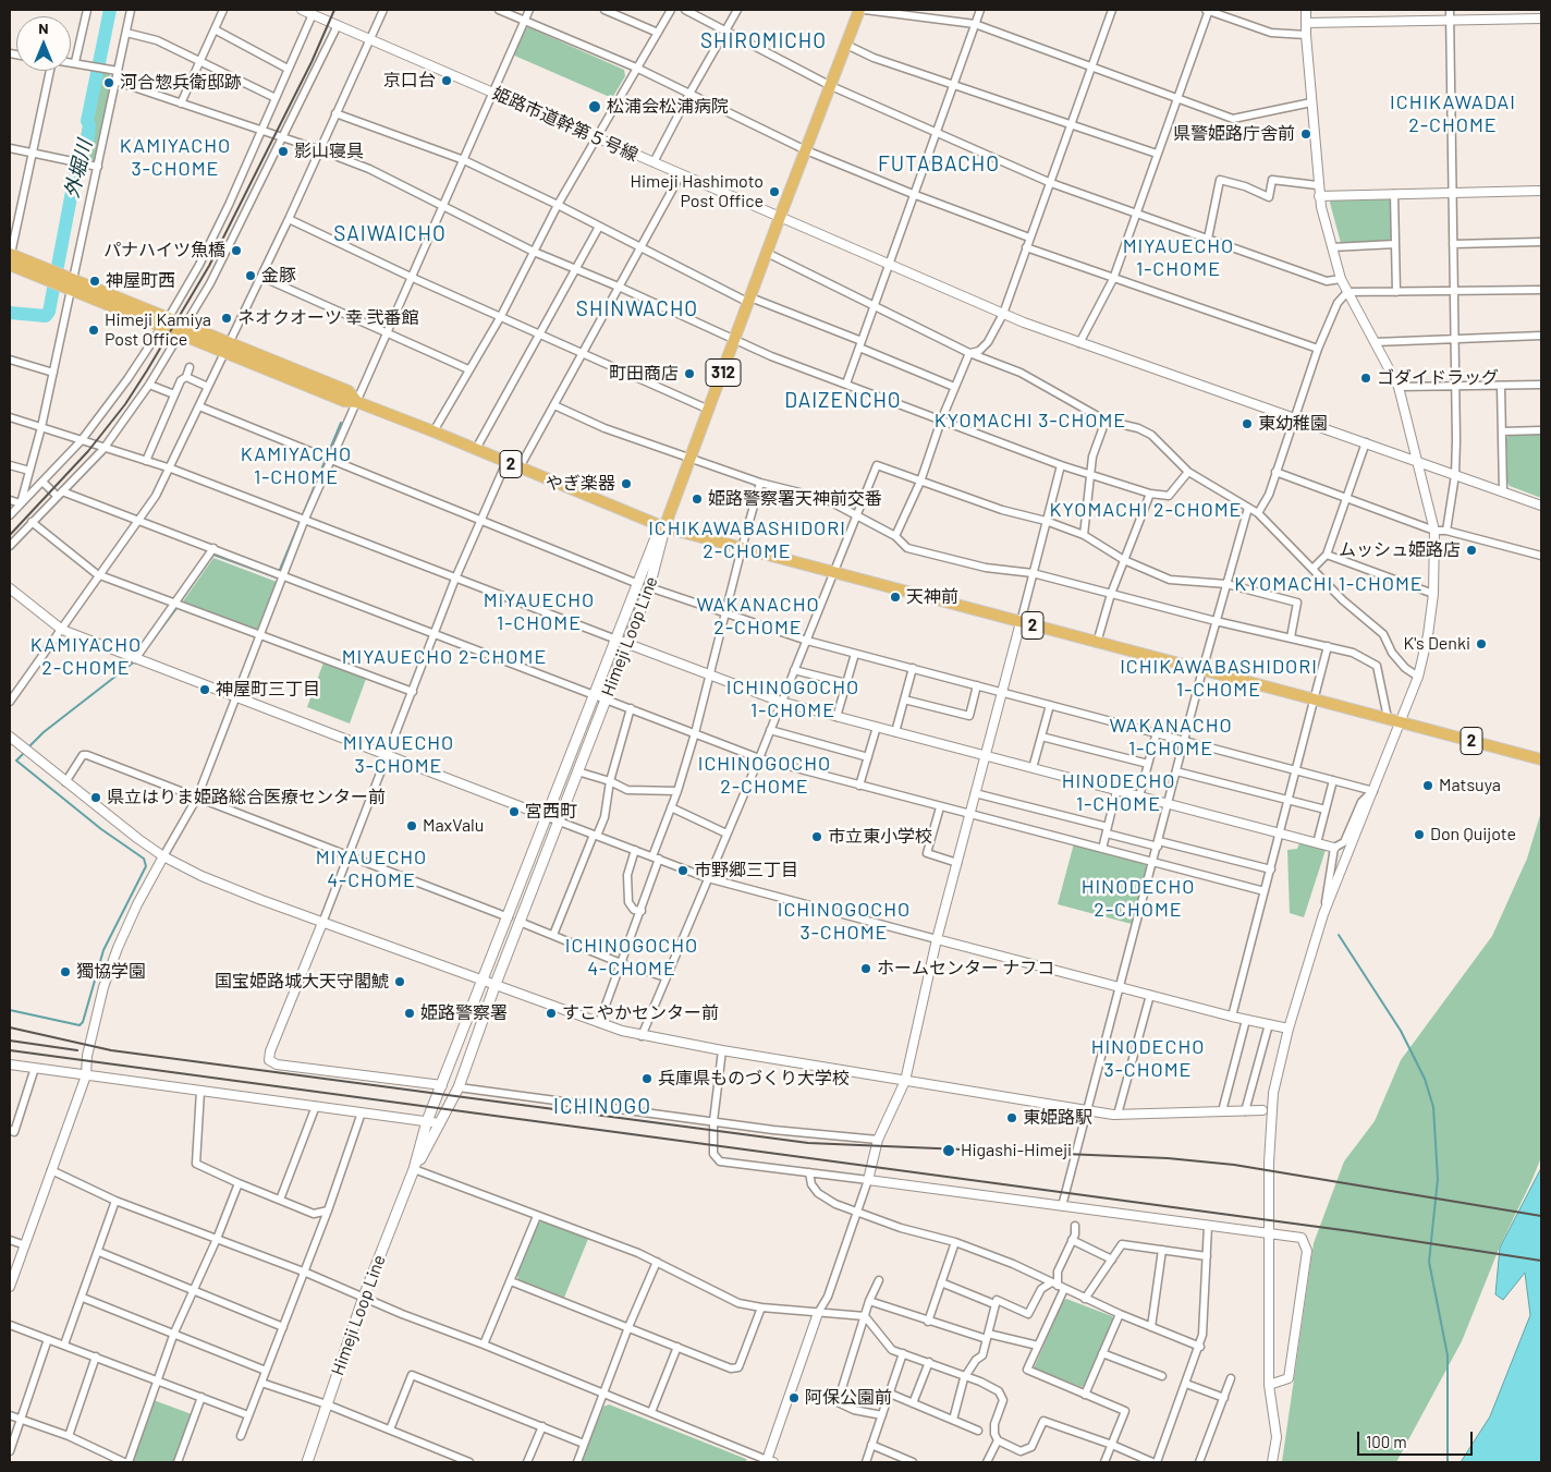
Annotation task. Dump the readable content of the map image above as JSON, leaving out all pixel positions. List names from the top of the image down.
{
  "streets": {
    "highway": ["312", "2"],
    "main road": ["Himeji Loop Line"],
    "street": ["姫路市道幹第５号線"]
  },
  "crossings": [
    ["姫路市道幹第５号線", "312"],
    ["312", "2"],
    ["312", "Himeji Loop Line"],
    ["2", "Himeji Loop Line"]
  ],
  "districts": [
    "SHIROMICHO",
    "ICHIKAWADAI 2-CHOME",
    "KAMIYACHO 3-CHOME",
    "FUTABACHO",
    "SAIWAICHO",
    "MIYAUECHO 1-CHOME",
    "SHINWACHO",
    "DAIZENCHO",
    "KYOMACHI 3-CHOME",
    "KAMIYACHO 1-CHOME",
    "KYOMACHI 2-CHOME",
    "ICHIKAWABASHIDORI 2-CHOME",
    "KYOMACHI 1-CHOME",
    "MIYAUECHO 1-CHOME",
    "WAKANACHO 2-CHOME",
    "KAMIYACHO 2-CHOME",
    "MIYAUECHO 2-CHOME",
    "ICHIKAWABASHIDORI 1-CHOME",
    "ICHINOGOCHO 1-CHOME",
    "WAKANACHO 1-CHOME",
    "MIYAUECHO 3-CHOME",
    "ICHINOGOCHO 2-CHOME",
    "HINODECHO 1-CHOME",
    "MIYAUECHO 4-CHOME",
    "HINODECHO 2-CHOME",
    "ICHINOGOCHO 3-CHOME",
    "ICHINOGOCHO 4-CHOME",
    "HINODECHO 3-CHOME",
    "ICHINOGO"
  ],
  "water": ["外堀川"],
  "places": [
    "京口台",
    "河合惣兵衛邸跡",
    "松浦会松浦病院",
    "県警姫路庁舎前",
    "影山寝具",
    "Himeji Hashimoto Post Office",
    "パナハイツ魚橋",
    "金豚",
    "神屋町西",
    "ネオクオーツ 幸 弐番館",
    "Himeji Kamiya Post Office",
    "町田商店",
    "ゴダイドラッグ",
    "東幼稚園",
    "やぎ楽器",
    "姫路警察署天神前交番",
    "ムッシュ姫路店",
    "天神前",
    "K's Denki",
    "神屋町三丁目",
    "Matsuya",
    "県立はりま姫路総合医療センター前",
    "宮西町",
    "MaxValu",
    "Don Quijote",
    "市立東小学校",
    "市野郷三丁目",
    "ホームセンター ナフコ",
    "獨協学園",
    "国宝姫路城大天守閣鯱",
    "姫路警察署",
    "すこやかセンター前",
    "兵庫県ものづくり大学校",
    "東姫路駅",
    "Higashi-Himeji",
    "阿保公園前"
  ],
  "scale_bar": "100 m",
  "north": "top"
}
